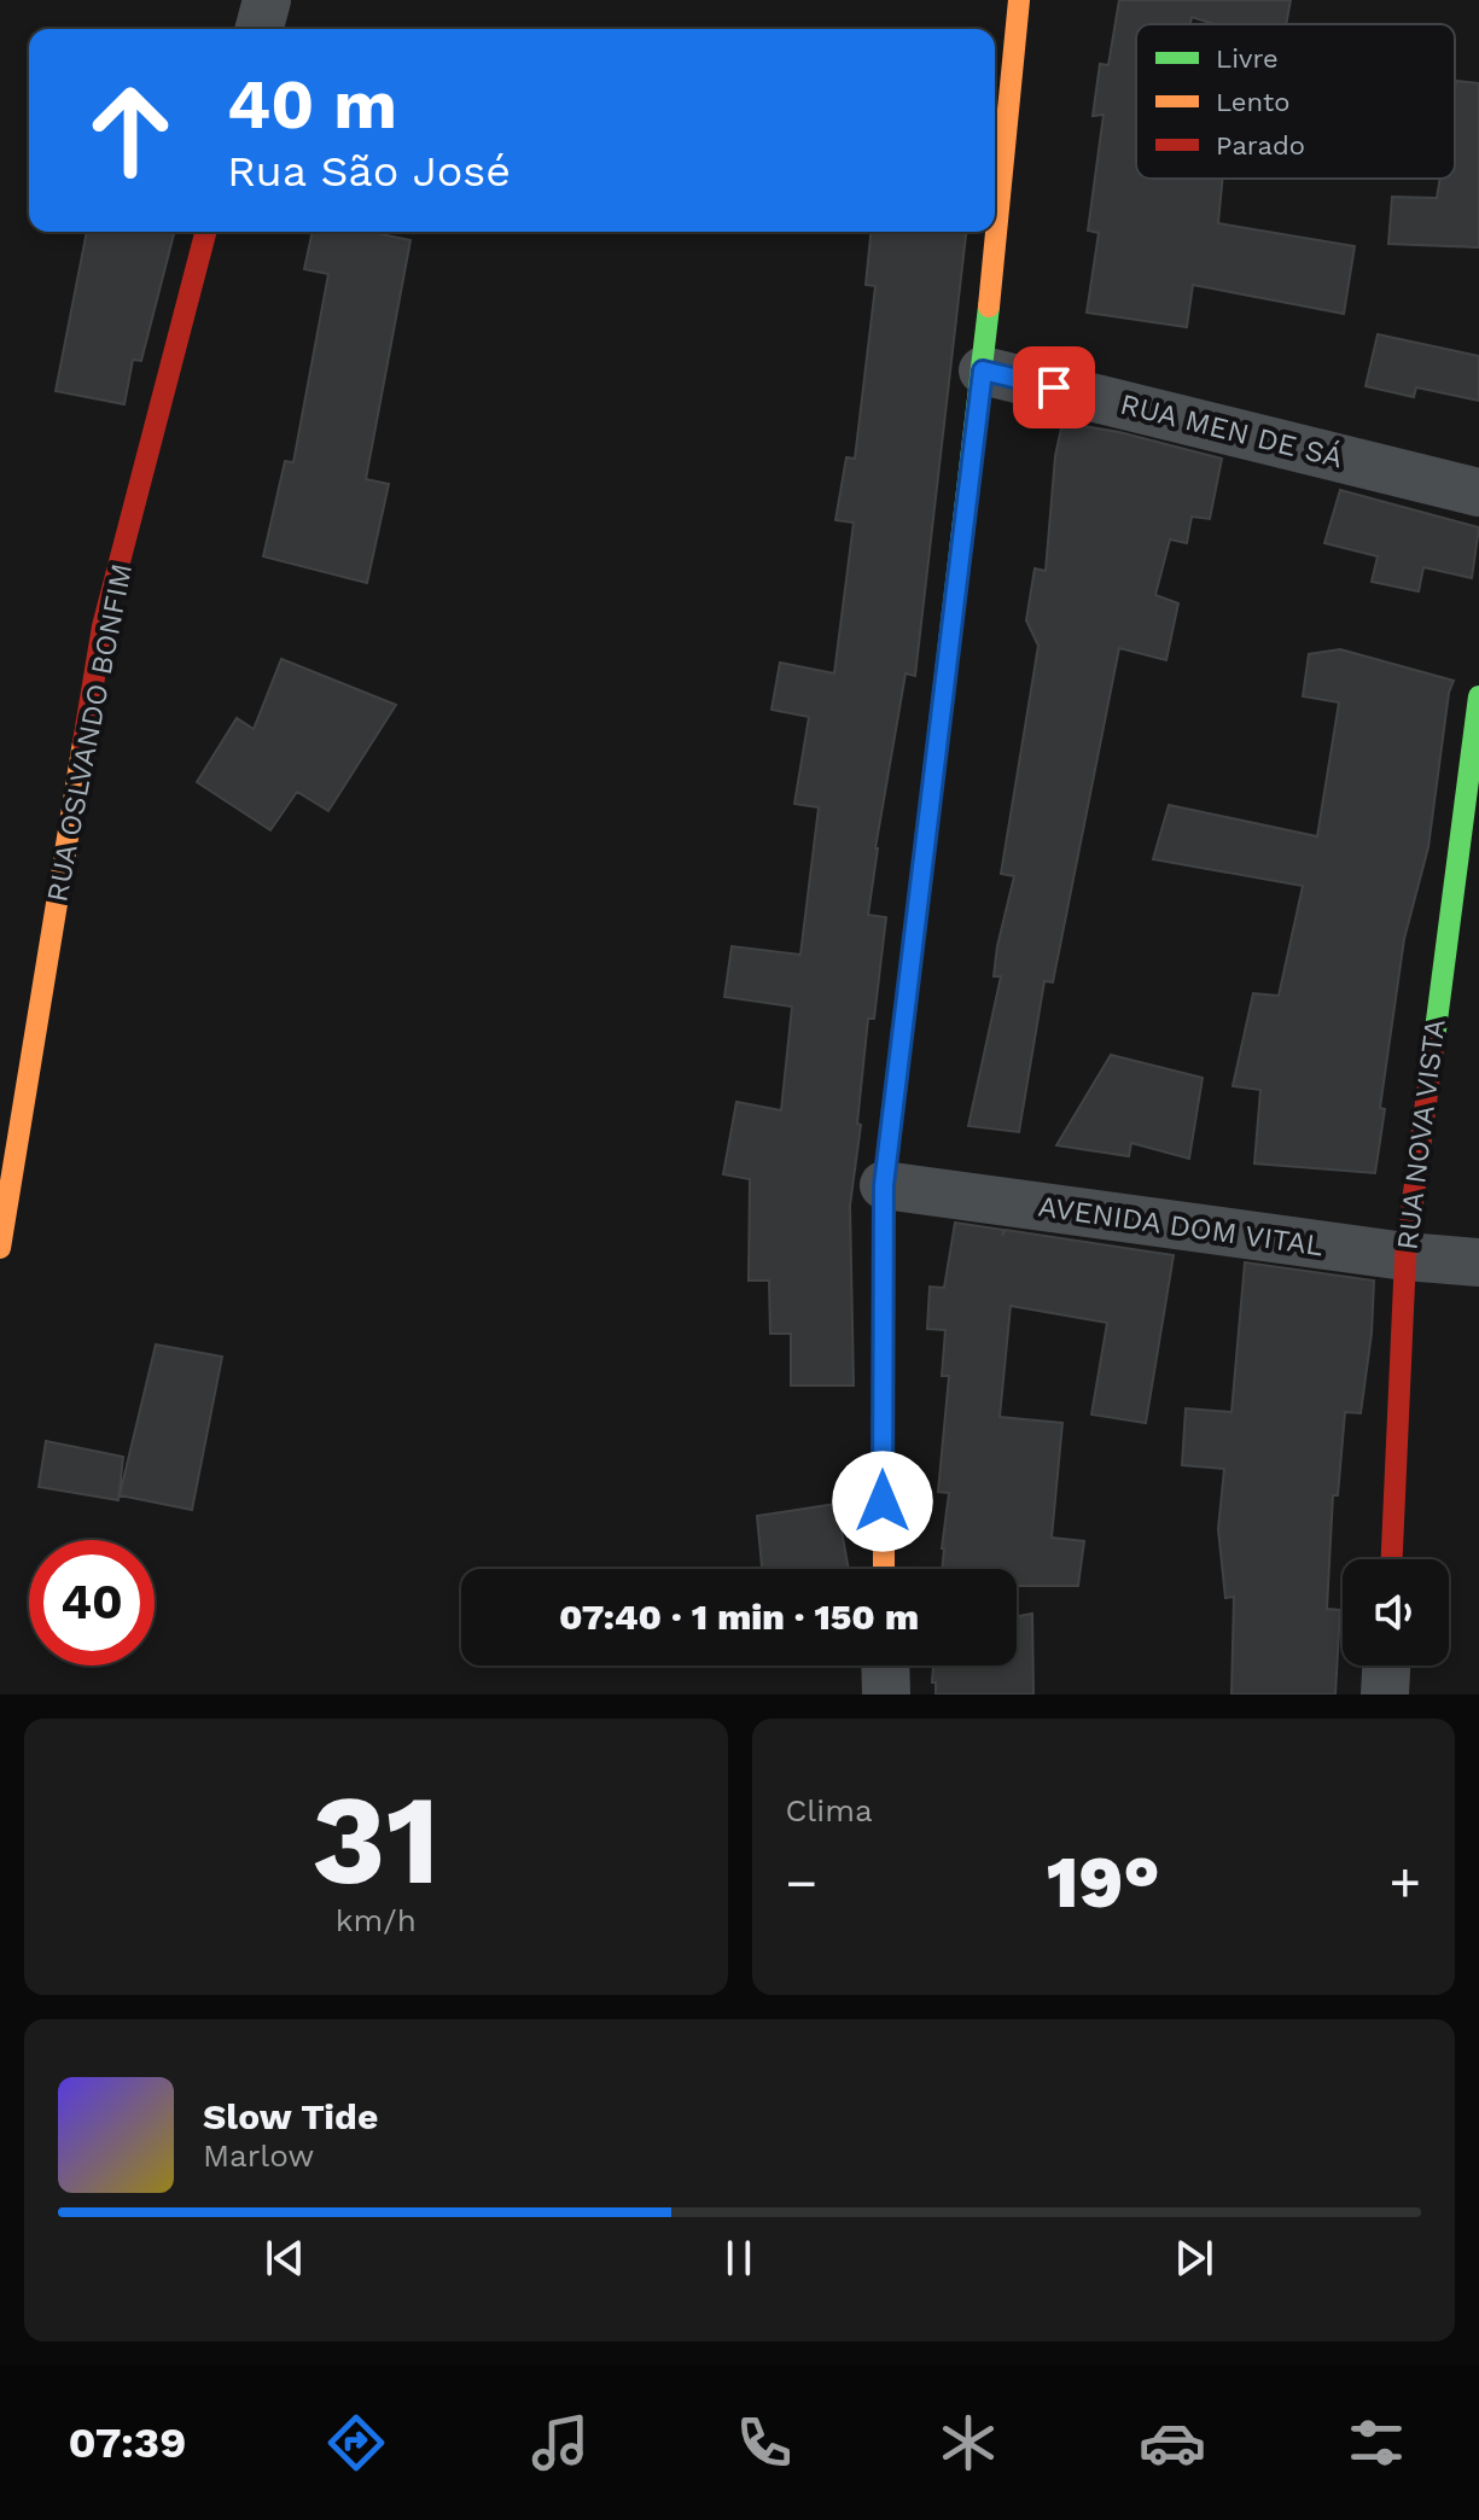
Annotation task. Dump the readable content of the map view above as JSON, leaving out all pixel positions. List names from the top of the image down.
{
  "streets": {
    "street": [
      "RUA MEN DE SÁ",
      "RUA OSLVANDO BONFIM",
      "RUA NOVA VISTA",
      "AVENIDA DOM VITAL"
    ]
  },
  "crossings": [
    ["RUA NOVA VISTA", "AVENIDA DOM VITAL"]
  ],
  "legend": ["Livre", "Lento", "Parado"],
  "page": {
    "turn": ["40 m", "Rua São José"],
    "limit": "40",
    "trip": "07:40 · 1 min · 150 m",
    "tile": [
      ["31", "km/h"],
      "Clima"
    ],
    "heat": ["−", "19°", "+"],
    "song": ["Slow Tide", "Marlow"],
    "tabs": "07:39"
  }
}
